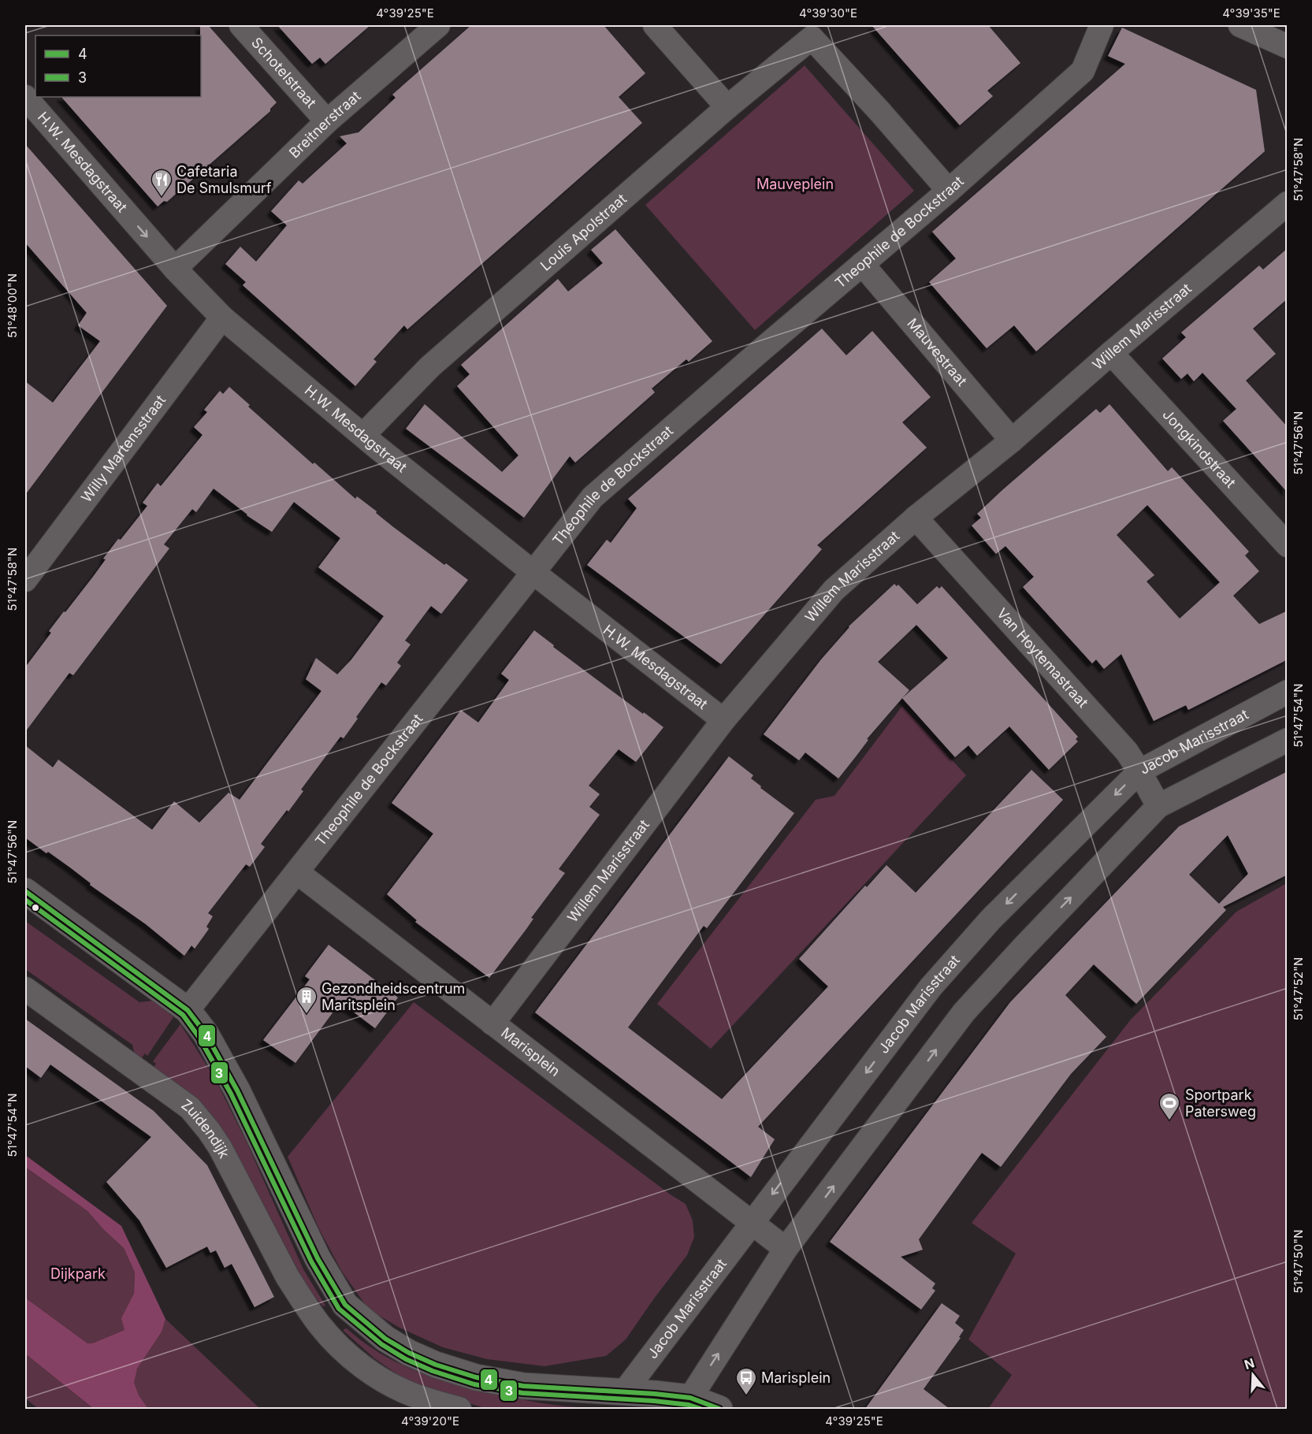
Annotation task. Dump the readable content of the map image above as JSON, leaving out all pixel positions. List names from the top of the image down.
{
  "streets": {
    "street": [
      "Schotelstraat",
      "Breitnerstraat",
      "H.W. Mesdagstraat",
      "Theophile de Bockstraat",
      "Louis Apolstraat",
      "Willem Marisstraat",
      "Mauvestraat",
      "Willy Martensstraat",
      "Jongkindstraat",
      "Van Hoytemastraat",
      "Jacob Marisstraat",
      "Marisplein",
      "Zuidendijk"
    ]
  },
  "crossings": [
    ["Schotelstraat", "Breitnerstraat"],
    ["Breitnerstraat", "H.W. Mesdagstraat"],
    ["H.W. Mesdagstraat", "Theophile de Bockstraat"],
    ["H.W. Mesdagstraat", "Louis Apolstraat"],
    ["H.W. Mesdagstraat", "Willem Marisstraat"],
    ["H.W. Mesdagstraat", "Willy Martensstraat"],
    ["Theophile de Bockstraat", "Louis Apolstraat"],
    ["Theophile de Bockstraat", "Mauvestraat"],
    ["Theophile de Bockstraat", "Marisplein"],
    ["Willem Marisstraat", "Mauvestraat"],
    ["Willem Marisstraat", "Jongkindstraat"],
    ["Willem Marisstraat", "Van Hoytemastraat"],
    ["Willem Marisstraat", "Marisplein"],
    ["Van Hoytemastraat", "Jacob Marisstraat"],
    ["Jacob Marisstraat", "Marisplein"]
  ],
  "parks": ["Mauveplein", "Dijkpark"],
  "places": {
    "restaurant": ["Cafetaria De Smulsmurf"],
    "building": ["Gezondheidscentrum Maritsplein"],
    "sports": ["Sportpark Patersweg"],
    "bus stop": ["Marisplein"]
  },
  "lines": ["transit line 4", "transit line 3"],
  "legend": ["4", "3"],
  "north": "top",
  "coordinates": [
    "4°39'25\"E",
    "4°39'30\"E",
    "4°39'35\"E",
    "51°47'58\"N",
    "51°48'00\"N",
    "51°47'56\"N",
    "51°47'54\"N",
    "51°47'52\"N",
    "51°47'50\"N",
    "4°39'20\"E"
  ]
}
